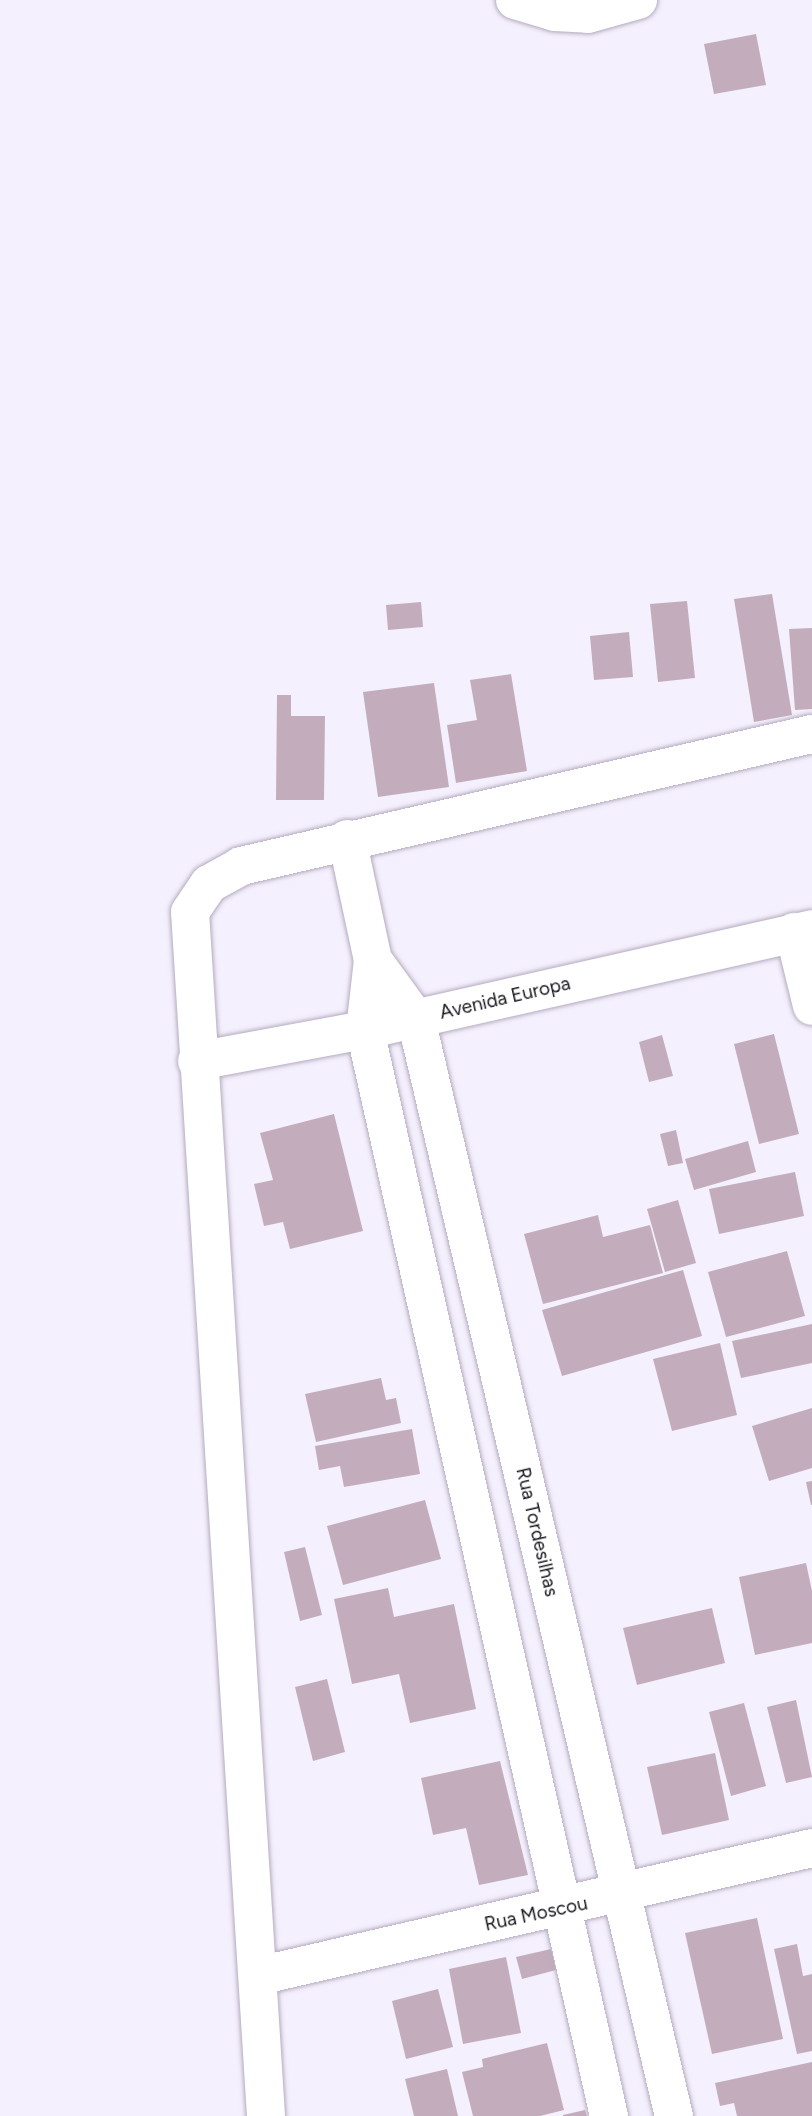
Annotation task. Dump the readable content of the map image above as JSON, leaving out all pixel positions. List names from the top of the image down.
{
  "streets": {
    "street": ["Avenida Europa", "Rua Tordesilhas", "Rua Moscou"]
  },
  "crossings": [
    ["Avenida Europa", "Rua Tordesilhas"],
    ["Rua Tordesilhas", "Rua Moscou"]
  ]
}
